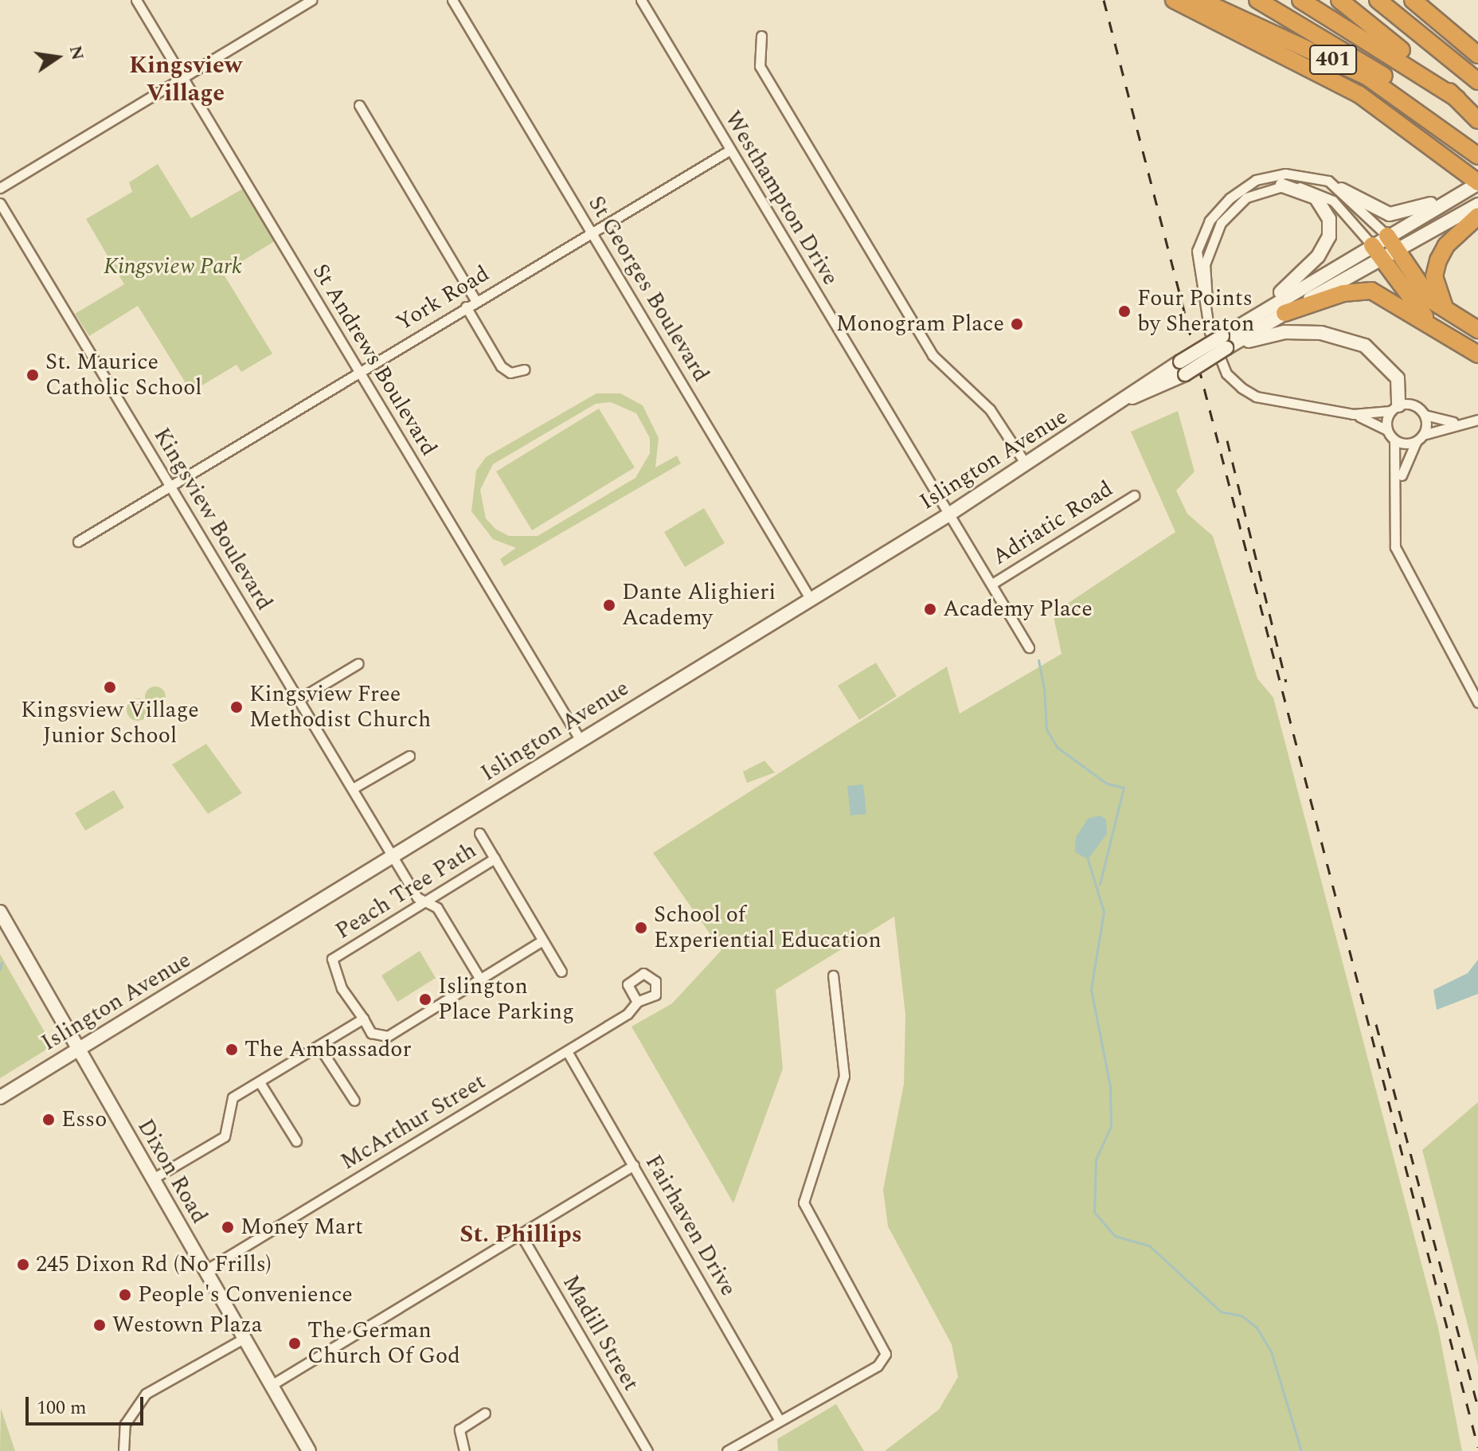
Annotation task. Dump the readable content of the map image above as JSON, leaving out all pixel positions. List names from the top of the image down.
{
  "streets": {
    "highway": ["401"],
    "main road": ["Islington Avenue", "Dixon Road"],
    "street": [
      "Westhampton Drive",
      "St Georges Boulevard",
      "York Road",
      "St Andrews Boulevard",
      "Kingsview Boulevard",
      "Adriatic Road",
      "Peach Tree Path",
      "McArthur Street",
      "Fairhaven Drive",
      "Madill Street"
    ]
  },
  "crossings": [
    ["Westhampton Drive", "York Road"],
    ["Westhampton Drive", "Islington Avenue"],
    ["Westhampton Drive", "Adriatic Road"],
    ["St Georges Boulevard", "York Road"],
    ["St Georges Boulevard", "Islington Avenue"],
    ["York Road", "St Andrews Boulevard"],
    ["York Road", "Kingsview Boulevard"],
    ["St Andrews Boulevard", "Islington Avenue"],
    ["Islington Avenue", "Kingsview Boulevard"],
    ["Islington Avenue", "Dixon Road"],
    ["Kingsview Boulevard", "Peach Tree Path"],
    ["McArthur Street", "Dixon Road"],
    ["McArthur Street", "Fairhaven Drive"]
  ],
  "districts": ["Kingsview Village", "St. Phillips"],
  "parks": ["Kingsview Park"],
  "places": [
    "Four Points by Sheraton",
    "Monogram Place",
    "St. Maurice Catholic School",
    "Dante Alighieri Academy",
    "Academy Place",
    "Kingsview Village Junior School",
    "Kingsview Free Methodist Church",
    "School of Experiential Education",
    "Islington Place Parking",
    "The Ambassador",
    "Esso",
    "Money Mart",
    "245 Dixon Rd (No Frills)",
    "People's Convenience",
    "Westown Plaza",
    "The German Church Of God"
  ],
  "scale_bar": "100 m",
  "north": "right"
}
